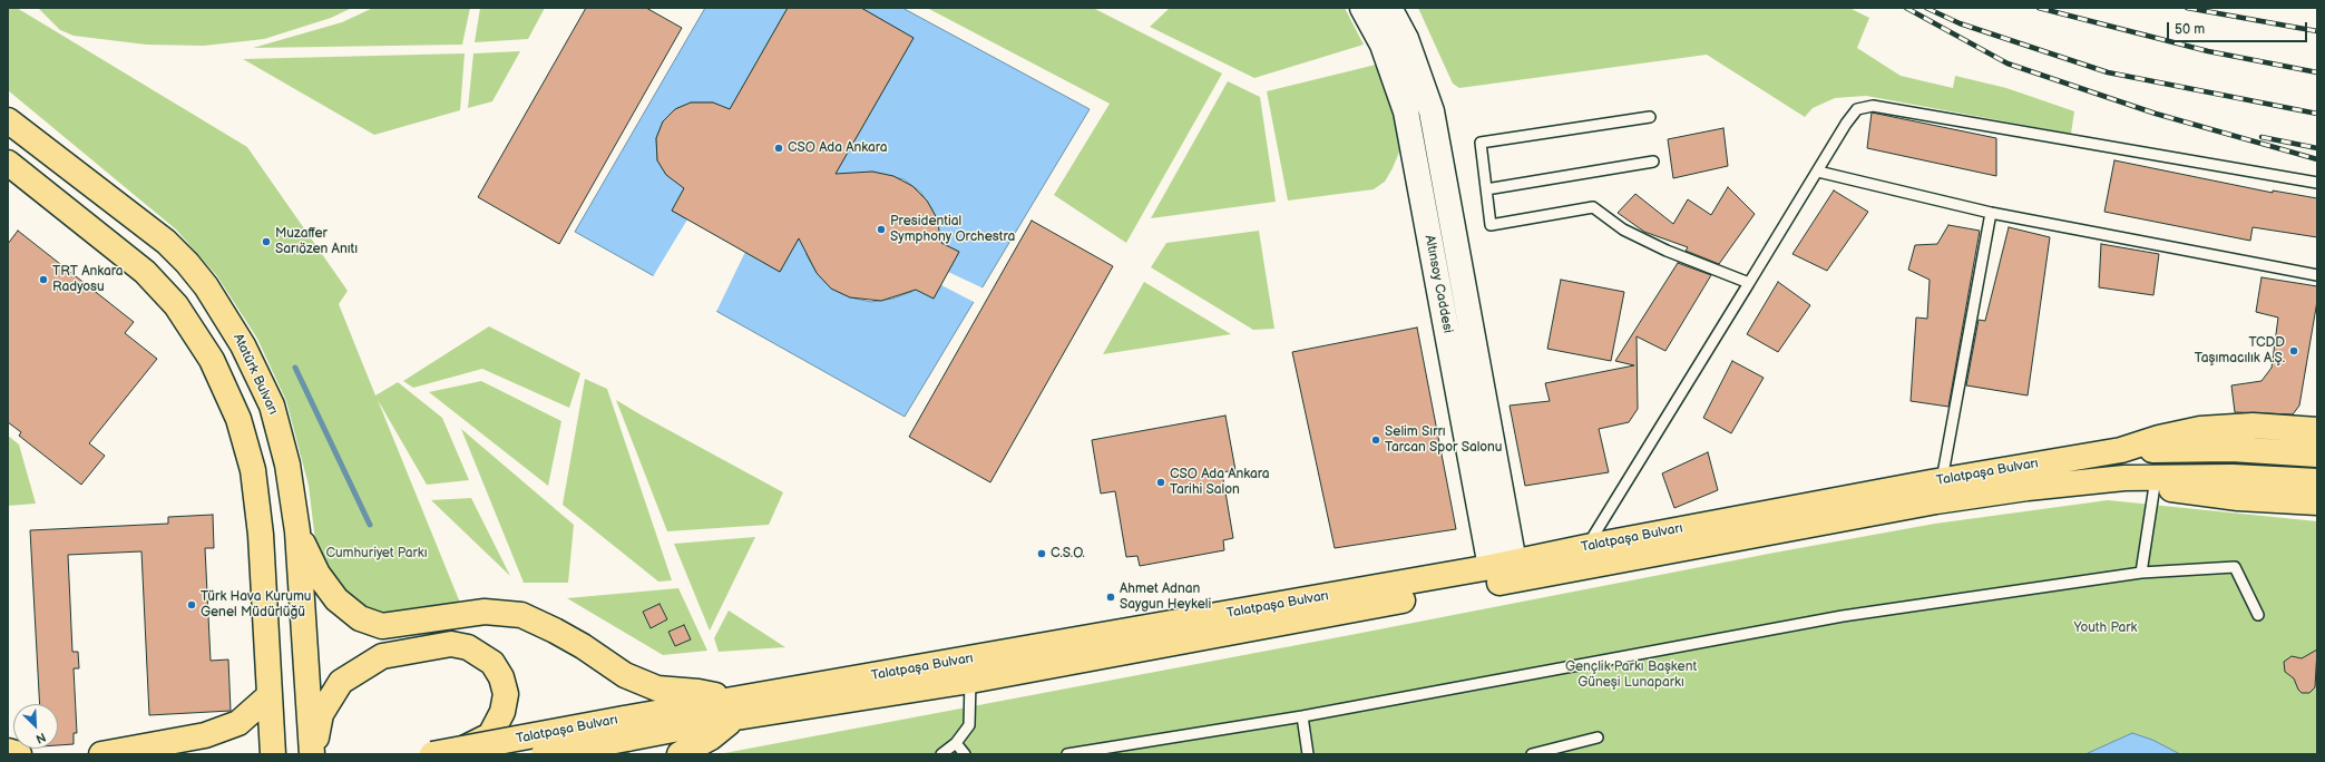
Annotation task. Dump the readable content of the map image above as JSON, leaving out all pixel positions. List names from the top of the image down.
{
  "streets": {
    "main road": ["Atatürk Bulvarı", "Talatpaşa Bulvarı"],
    "street": ["Altınsoy Caddesi"]
  },
  "crossings": [
    ["Altınsoy Caddesi", "Talatpaşa Bulvarı"]
  ],
  "parks": ["Cumhuriyet Parkı", "Youth Park", "Gençlik Parkı Başkent Güneşi Lunaparkı"],
  "places": [
    "CSO Ada Ankara",
    "Presidential Symphony Orchestra",
    "Muzaffer Sarıözen Anıtı",
    "TRT Ankara Radyosu",
    "TCDD Taşımacılık A.Ş.",
    "Selim Sırrı Tarcan Spor Salonu",
    "CSO Ada Ankara Tarihi Salon",
    "C.S.O.",
    "Ahmet Adnan Saygun Heykeli",
    "Türk Hava Kurumu Genel Müdürlüğü"
  ],
  "scale_bar": "50 m",
  "north": "bottom right"
}
